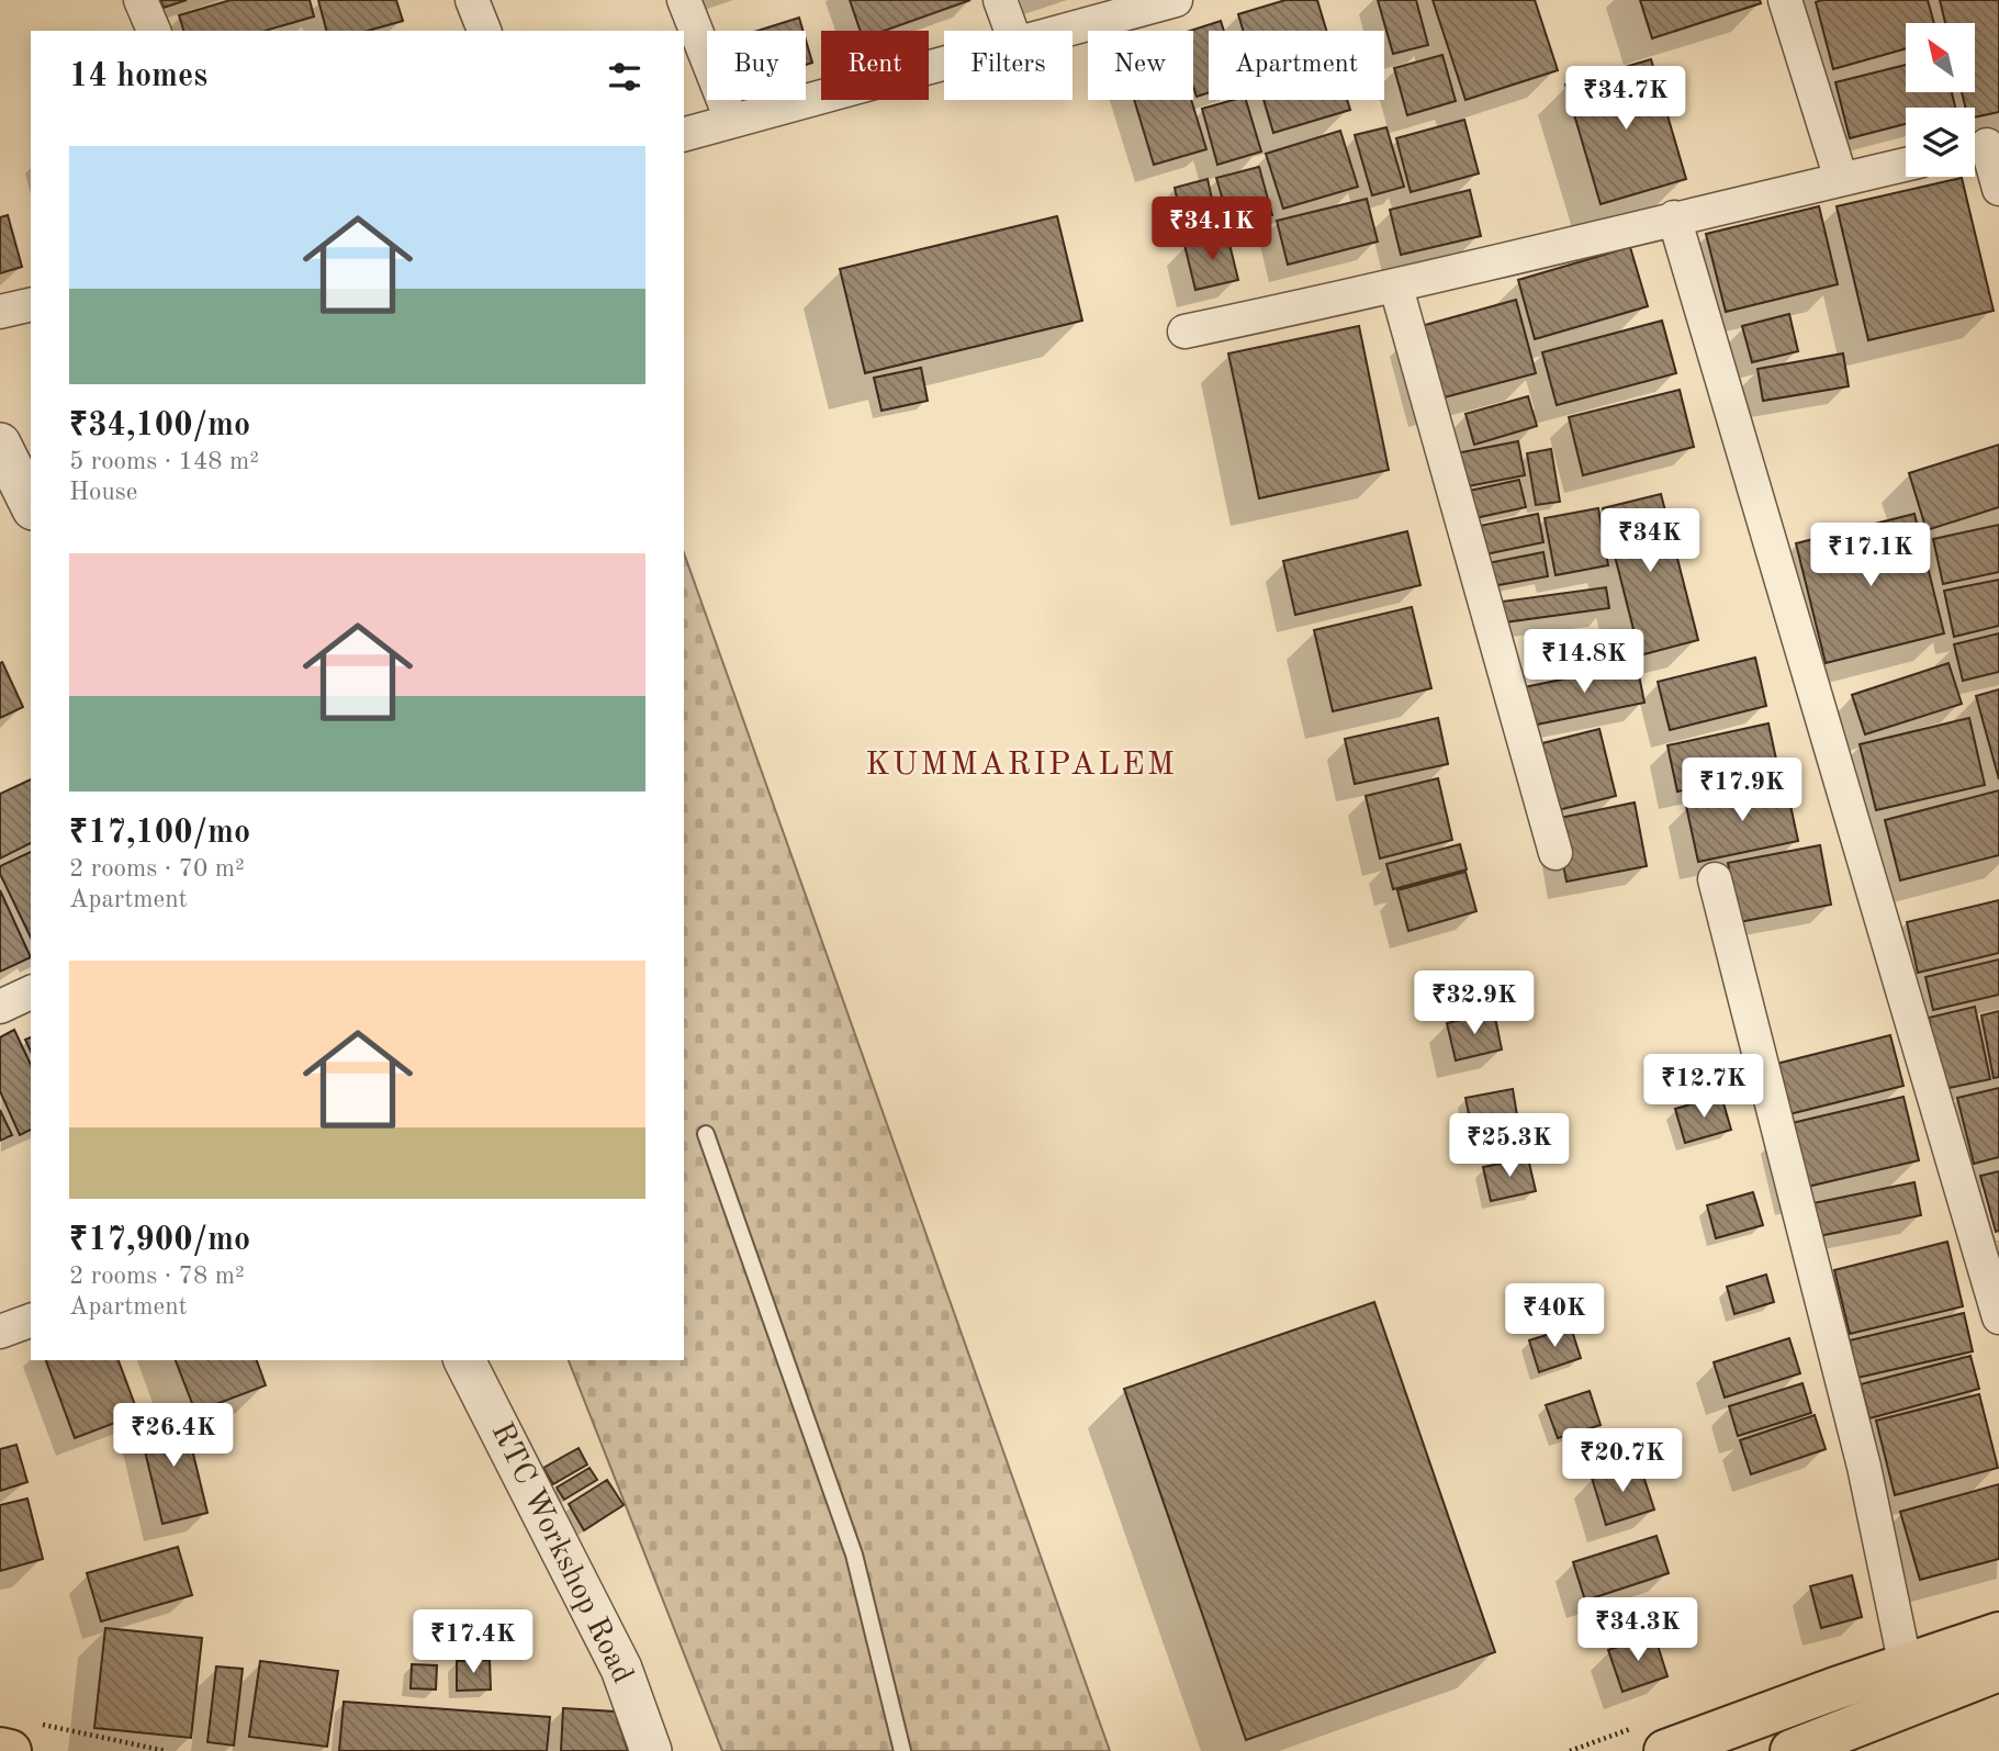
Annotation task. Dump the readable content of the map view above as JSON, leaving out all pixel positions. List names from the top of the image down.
{
  "streets": {
    "street": ["RTC Workshop Road"]
  },
  "districts": ["KUMMARIPALEM"],
  "north": "top left",
  "page": {
    "chip": [
      "Buy",
      "Rent",
      "Filters",
      "New",
      "Apartment"
    ],
    "heading": "14 homes",
    "price": [
      "₹34.7K",
      "₹34.1K",
      "₹34K",
      "₹17.1K",
      "₹14.8K",
      "₹17.9K",
      "₹32.9K",
      "₹12.7K",
      "₹25.3K",
      "₹40K",
      "₹26.4K",
      "₹20.7K",
      "₹34.3K",
      "₹17.4K"
    ],
    "list": [
      {
        "name": "₹34,100/mo",
        "note": "5 rooms · 148 m² · House"
      },
      {
        "name": "₹17,100/mo",
        "note": "2 rooms · 70 m² · Apartment"
      },
      {
        "name": "₹17,900/mo",
        "note": "2 rooms · 78 m² · Apartment"
      }
    ]
  }
}
